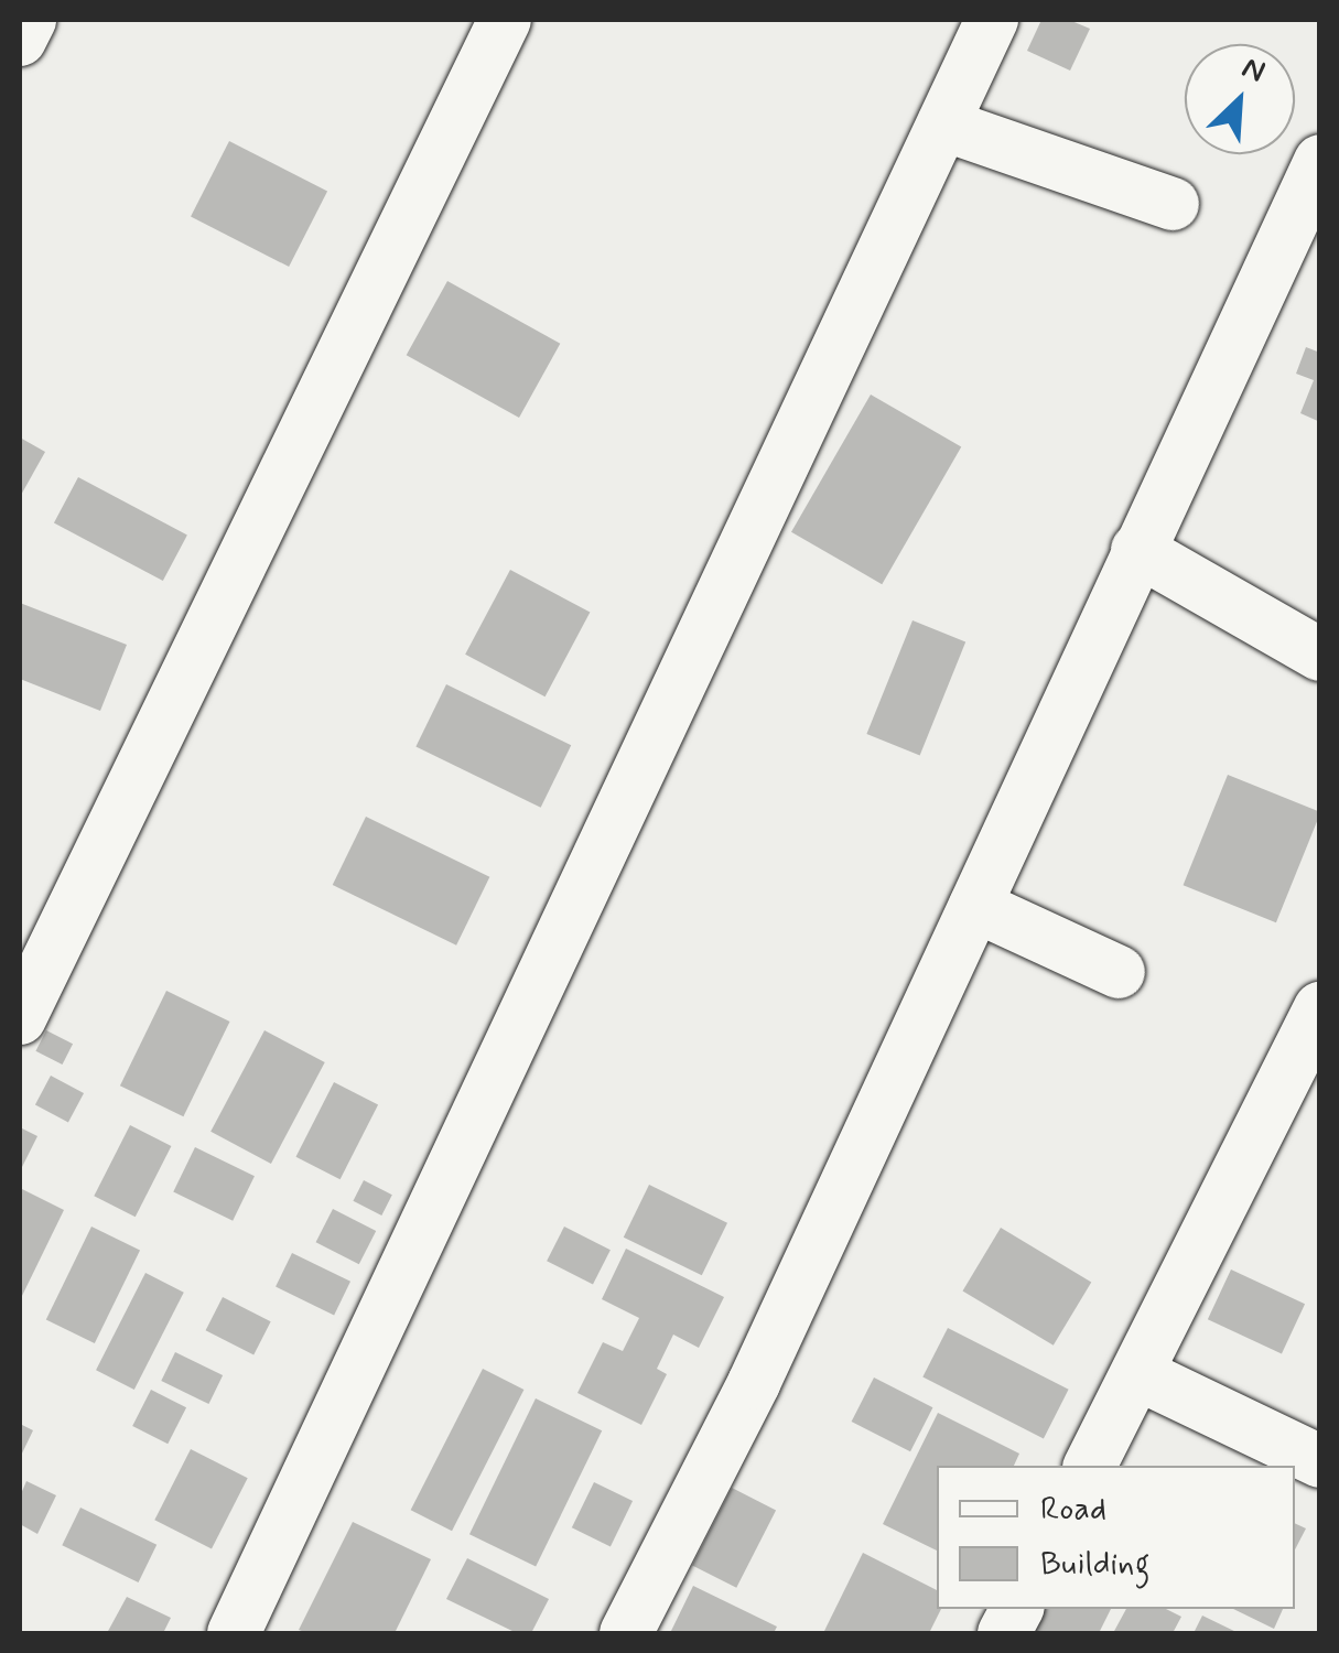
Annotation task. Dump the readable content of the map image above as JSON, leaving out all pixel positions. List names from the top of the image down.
{
  "legend": ["Road", "Building"],
  "north": "top right"
}
